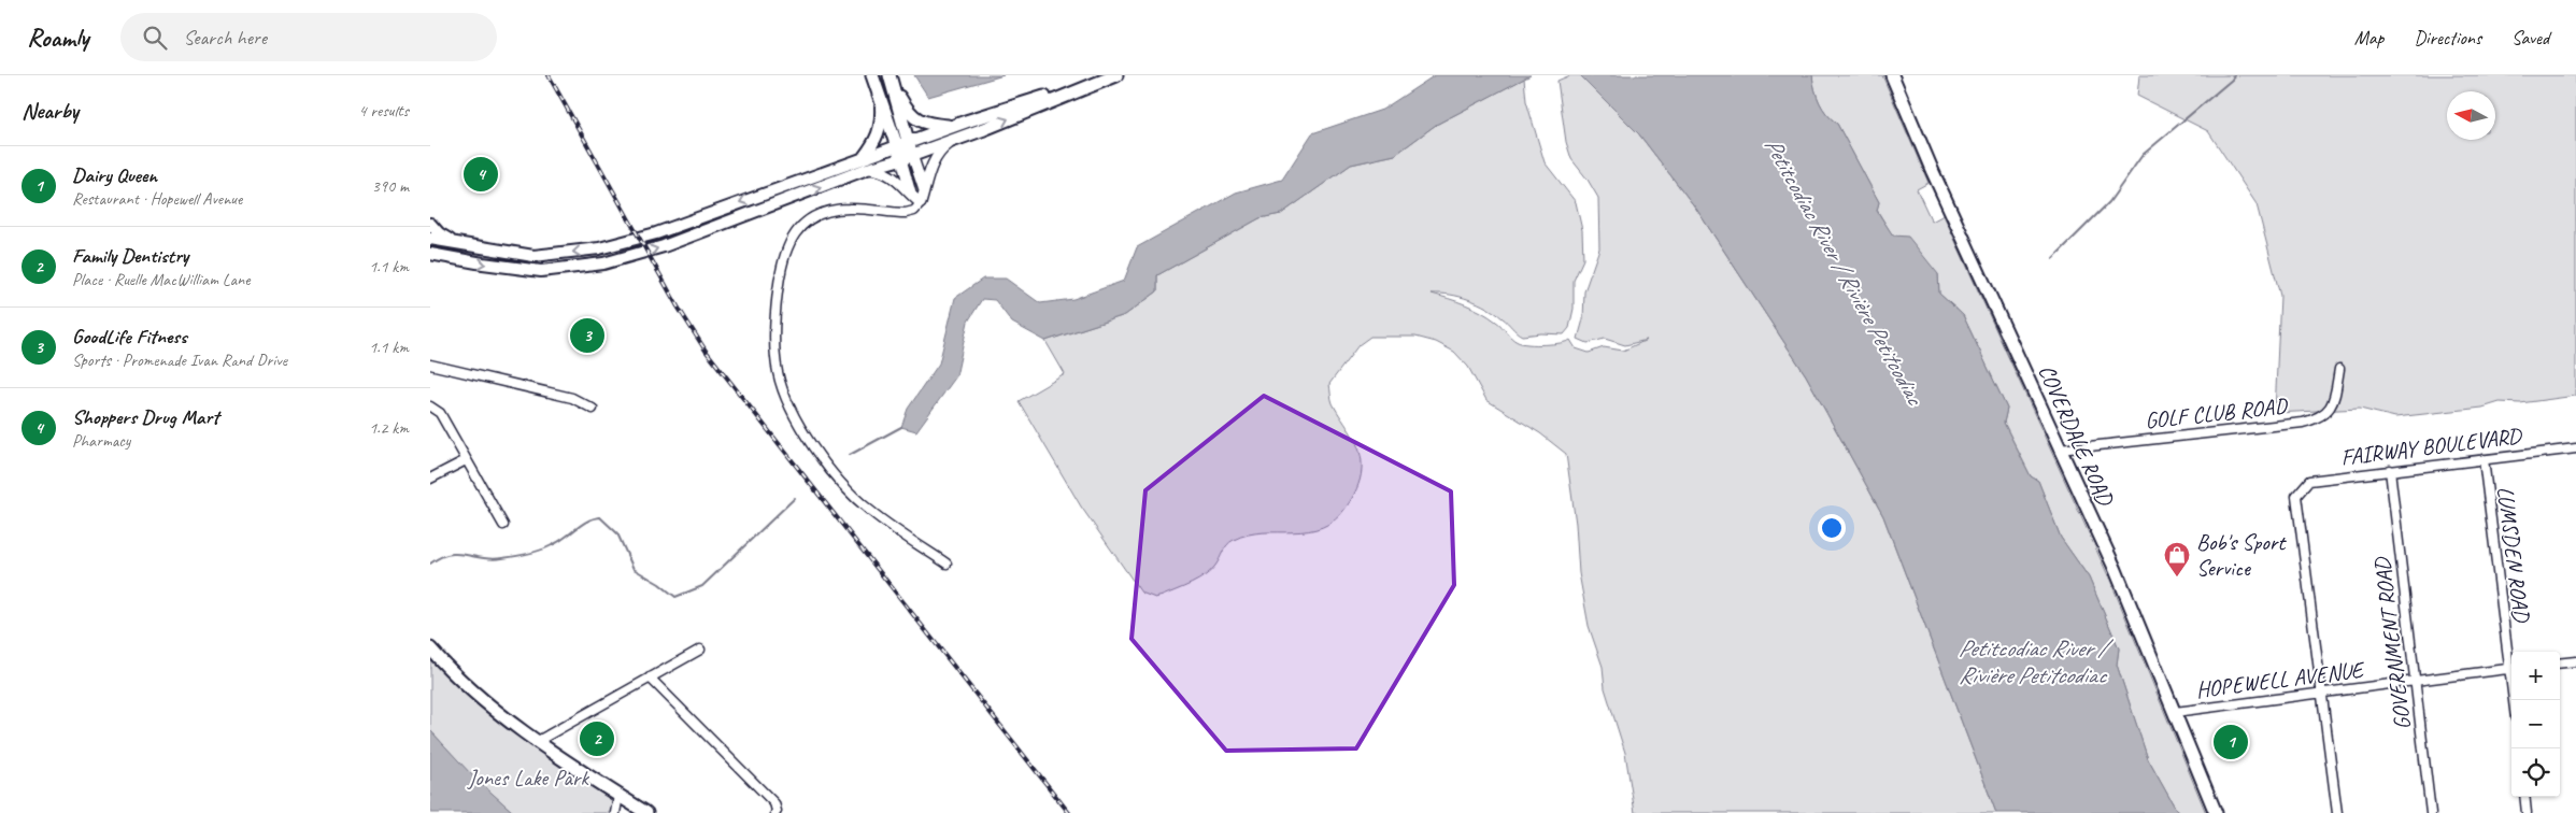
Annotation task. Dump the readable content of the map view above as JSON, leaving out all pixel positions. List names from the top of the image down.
{
  "streets": {
    "main road": ["COVERDALE ROAD"],
    "street": [
      "GOLF CLUB ROAD",
      "FAIRWAY BOULEVARD",
      "LUMSDEN ROAD",
      "GOVERNMENT ROAD",
      "HOPEWELL AVENUE"
    ]
  },
  "crossings": [
    ["GOLF CLUB ROAD", "COVERDALE ROAD"],
    ["COVERDALE ROAD", "HOPEWELL AVENUE"],
    ["FAIRWAY BOULEVARD", "LUMSDEN ROAD"],
    ["FAIRWAY BOULEVARD", "GOVERNMENT ROAD"],
    ["FAIRWAY BOULEVARD", "HOPEWELL AVENUE"],
    ["GOVERNMENT ROAD", "HOPEWELL AVENUE"]
  ],
  "water": ["Petitcodiac River / Rivière Petitcodiac"],
  "parks": ["Jones Lake Park"],
  "places": {
    "shop": ["Bob's Sport Service"]
  },
  "north": "left",
  "page": {
    "header": "Roamly",
    "search": "Search here",
    "nav": ["Map", "Directions", "Saved"],
    "heading": ["Nearby", "4 results"],
    "list": [
      {
        "mark": "1",
        "name": "Dairy Queen",
        "note": "Restaurant · Hopewell Avenue",
        "value": "390 m"
      },
      {
        "mark": "2",
        "name": "Family Dentistry",
        "note": "Place · Ruelle MacWilliam Lane",
        "value": "1.1 km"
      },
      {
        "mark": "3",
        "name": "GoodLife Fitness",
        "note": "Sports · Promenade Ivan Rand Drive",
        "value": "1.1 km"
      },
      {
        "mark": "4",
        "name": "Shoppers Drug Mart",
        "note": "Pharmacy",
        "value": "1.2 km"
      }
    ],
    "pins": [
      "4",
      "3",
      "2",
      "1"
    ],
    "map_buttons": ["+", "−"]
  }
}
